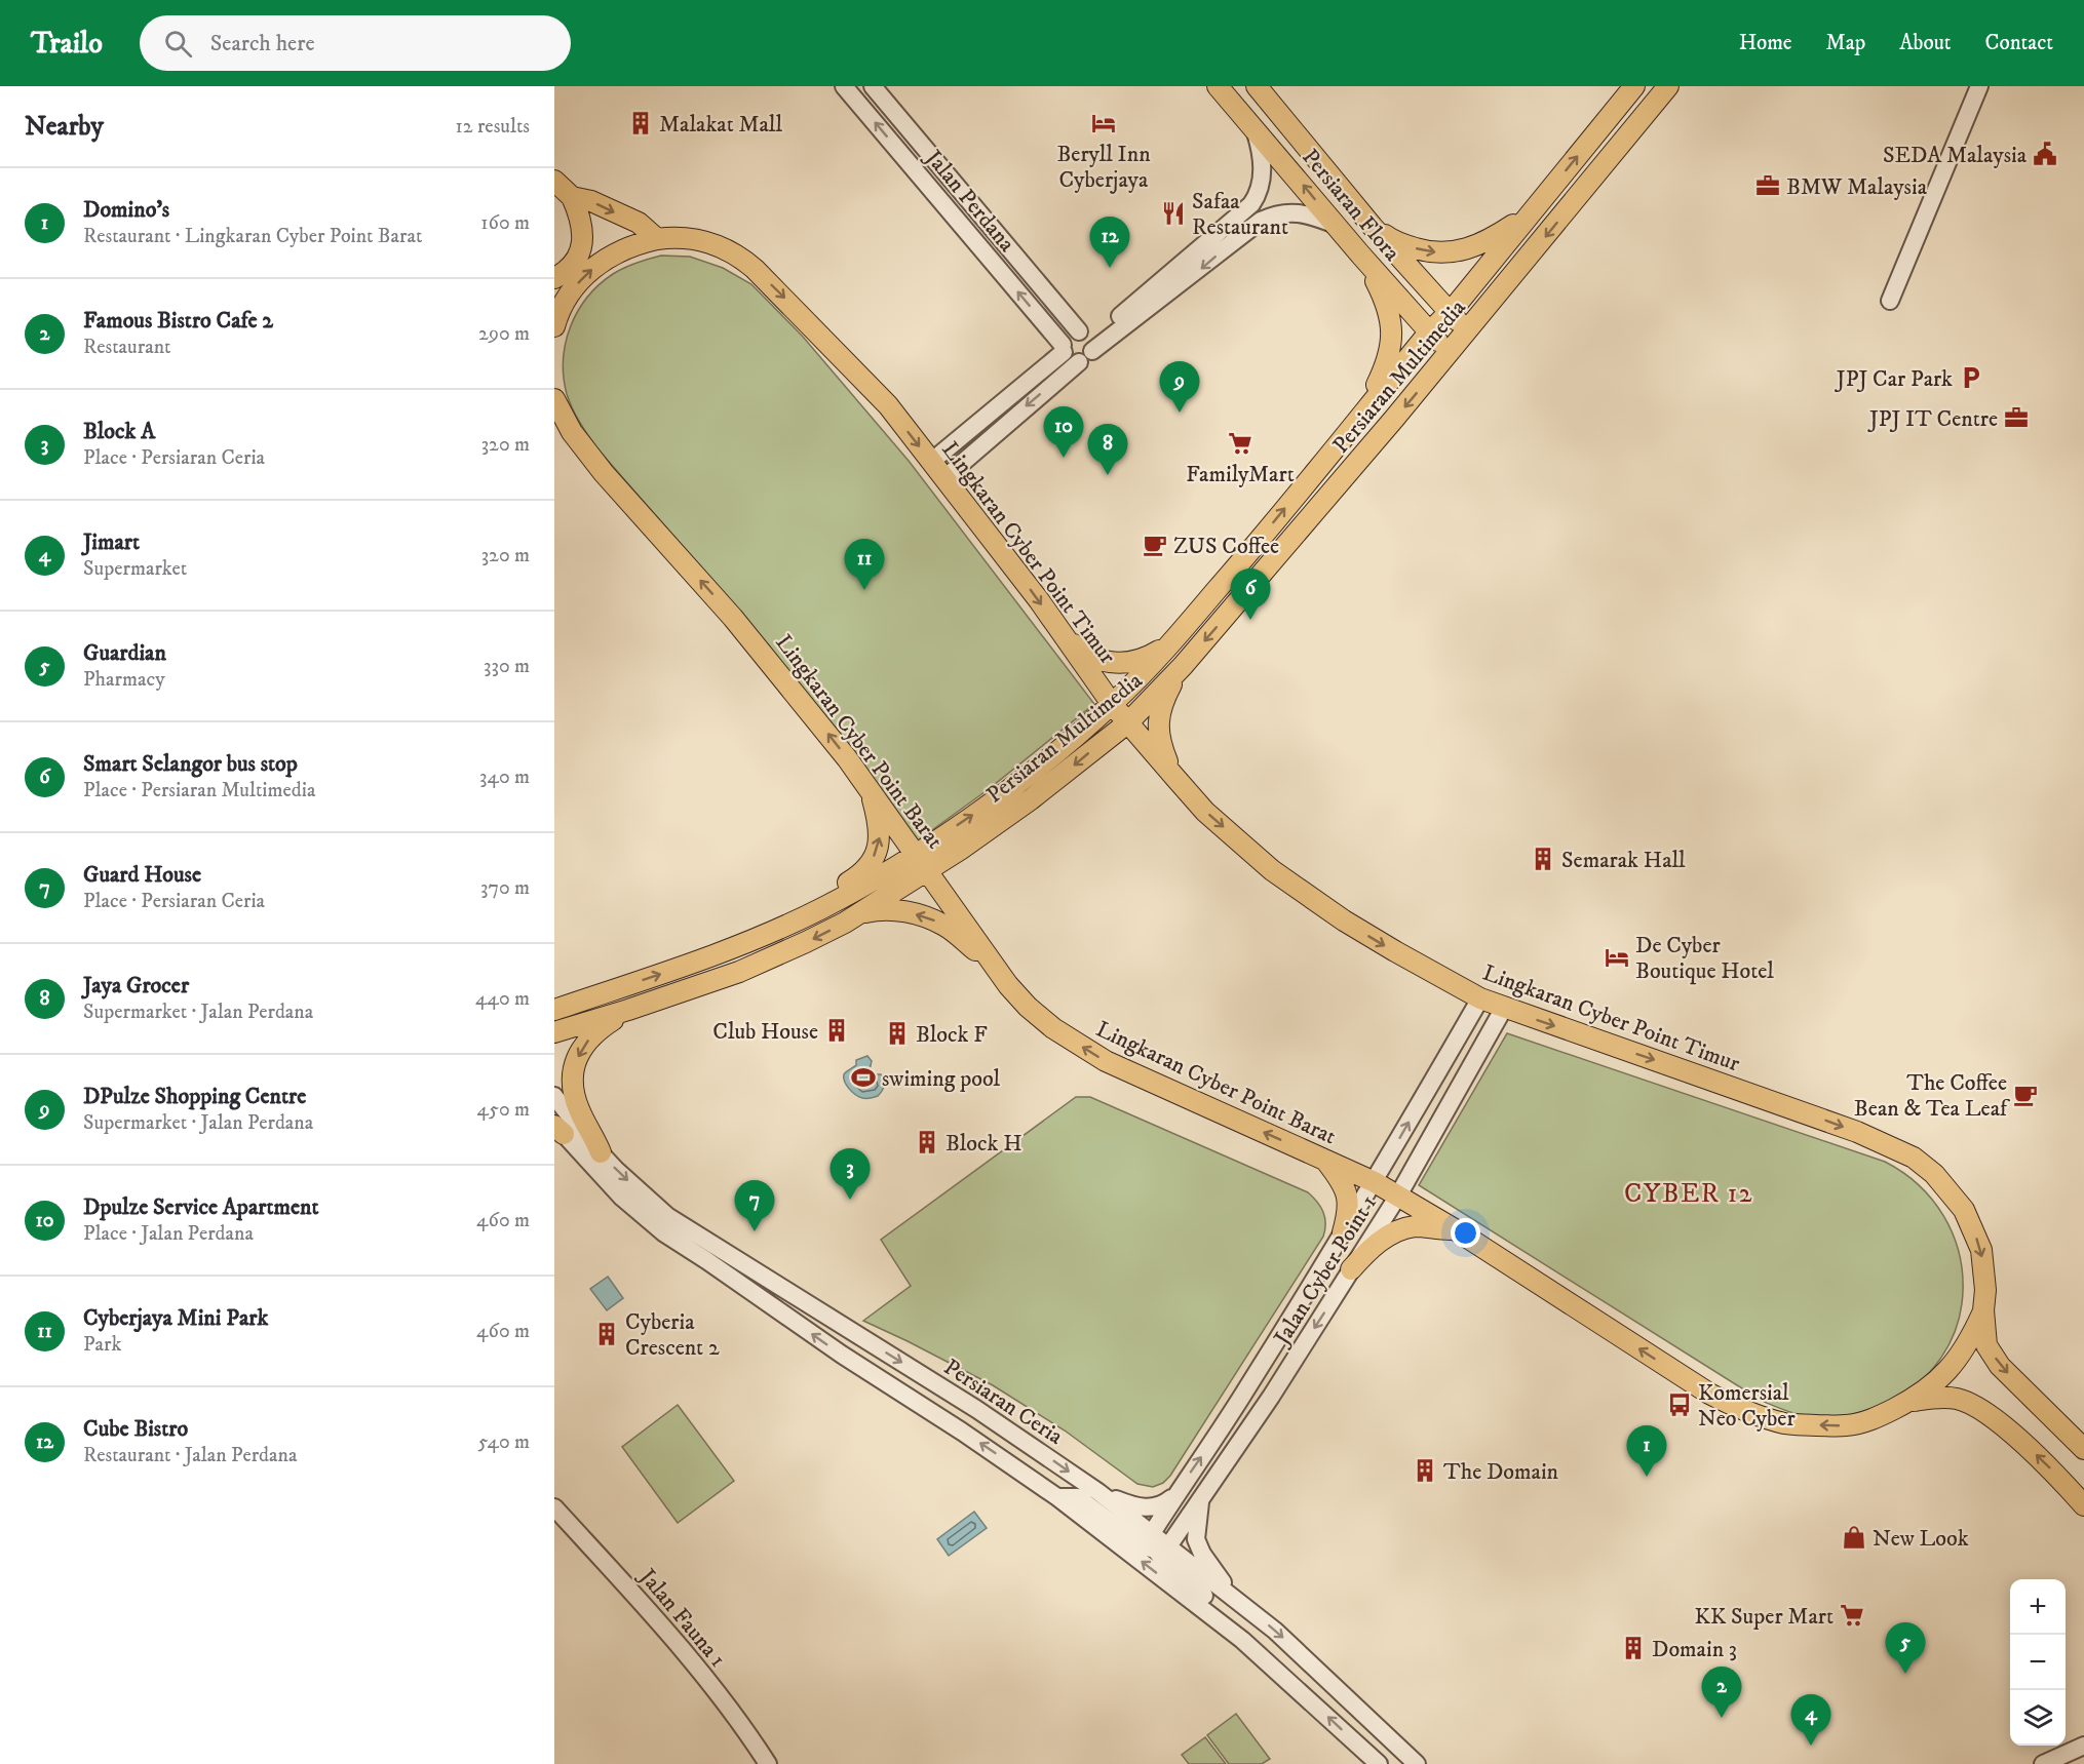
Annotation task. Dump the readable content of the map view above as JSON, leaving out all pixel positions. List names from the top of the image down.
{
  "streets": {
    "main road": [
      "Persiaran Flora",
      "Persiaran Multimedia",
      "Lingkaran Cyber Point Timur",
      "Lingkaran Cyber Point Barat"
    ],
    "street": [
      "Jalan Perdana",
      "Jalan Cyber Point 1",
      "Persiaran Ceria",
      "Jalan Fauna 1"
    ]
  },
  "crossings": [
    ["Persiaran Flora", "Persiaran Multimedia"],
    ["Persiaran Multimedia", "Lingkaran Cyber Point Timur"],
    ["Persiaran Multimedia", "Lingkaran Cyber Point Barat"],
    ["Lingkaran Cyber Point Timur", "Jalan Cyber Point 1"],
    ["Lingkaran Cyber Point Barat", "Jalan Cyber Point 1"],
    ["Jalan Cyber Point 1", "Persiaran Ceria"]
  ],
  "one_way": ["Lingkaran Cyber Point Timur", "Lingkaran Cyber Point Barat"],
  "districts": ["CYBER 12"],
  "places": {
    "building": [
      "Malakat Mall",
      "Semarak Hall",
      "Club House",
      "Block F",
      "Block H",
      "Cyberia Crescent 2",
      "The Domain",
      "Domain 3"
    ],
    "hotel": ["Beryll Inn Cyberjaya", "De Cyber Boutique Hotel"],
    "public building": ["SEDA Malaysia"],
    "office": ["BMW Malaysia", "JPJ IT Centre"],
    "restaurant": ["Safaa Restaurant"],
    "parking": ["JPJ Car Park"],
    "supermarket": ["FamilyMart", "KK Super Mart"],
    "cafe": ["ZUS Coffee", "The Coffee Bean & Tea Leaf"],
    "sports": ["swiming pool"],
    "bus stop": ["Komersial Neo Cyber"],
    "shop": ["New Look"]
  },
  "page": {
    "header": "Trailo",
    "search": "Search here",
    "nav": [
      "Home",
      "Map",
      "About",
      "Contact"
    ],
    "heading": ["Nearby", "12 results"],
    "list": [
      {
        "mark": "1",
        "name": "Domino's",
        "note": "Restaurant · Lingkaran Cyber Point Barat",
        "value": "160 m"
      },
      {
        "mark": "2",
        "name": "Famous Bistro Cafe 2",
        "note": "Restaurant",
        "value": "290 m"
      },
      {
        "mark": "3",
        "name": "Block A",
        "note": "Place · Persiaran Ceria",
        "value": "320 m"
      },
      {
        "mark": "4",
        "name": "Jimart",
        "note": "Supermarket",
        "value": "320 m"
      },
      {
        "mark": "5",
        "name": "Guardian",
        "note": "Pharmacy",
        "value": "330 m"
      },
      {
        "mark": "6",
        "name": "Smart Selangor bus stop",
        "note": "Place · Persiaran Multimedia",
        "value": "340 m"
      },
      {
        "mark": "7",
        "name": "Guard House",
        "note": "Place · Persiaran Ceria",
        "value": "370 m"
      },
      {
        "mark": "8",
        "name": "Jaya Grocer",
        "note": "Supermarket · Jalan Perdana",
        "value": "440 m"
      },
      {
        "mark": "9",
        "name": "DPulze Shopping Centre",
        "note": "Supermarket · Jalan Perdana",
        "value": "450 m"
      },
      {
        "mark": "10",
        "name": "Dpulze Service Apartment",
        "note": "Place · Jalan Perdana",
        "value": "460 m"
      },
      {
        "mark": "11",
        "name": "Cyberjaya Mini Park",
        "note": "Park",
        "value": "460 m"
      },
      {
        "mark": "12",
        "name": "Cube Bistro",
        "note": "Restaurant · Jalan Perdana",
        "value": "540 m"
      }
    ],
    "pins": [
      "12",
      "9",
      "10",
      "8",
      "11",
      "6",
      "3",
      "7",
      "1",
      "5",
      "2",
      "4"
    ],
    "map_buttons": ["+", "−"]
  }
}
